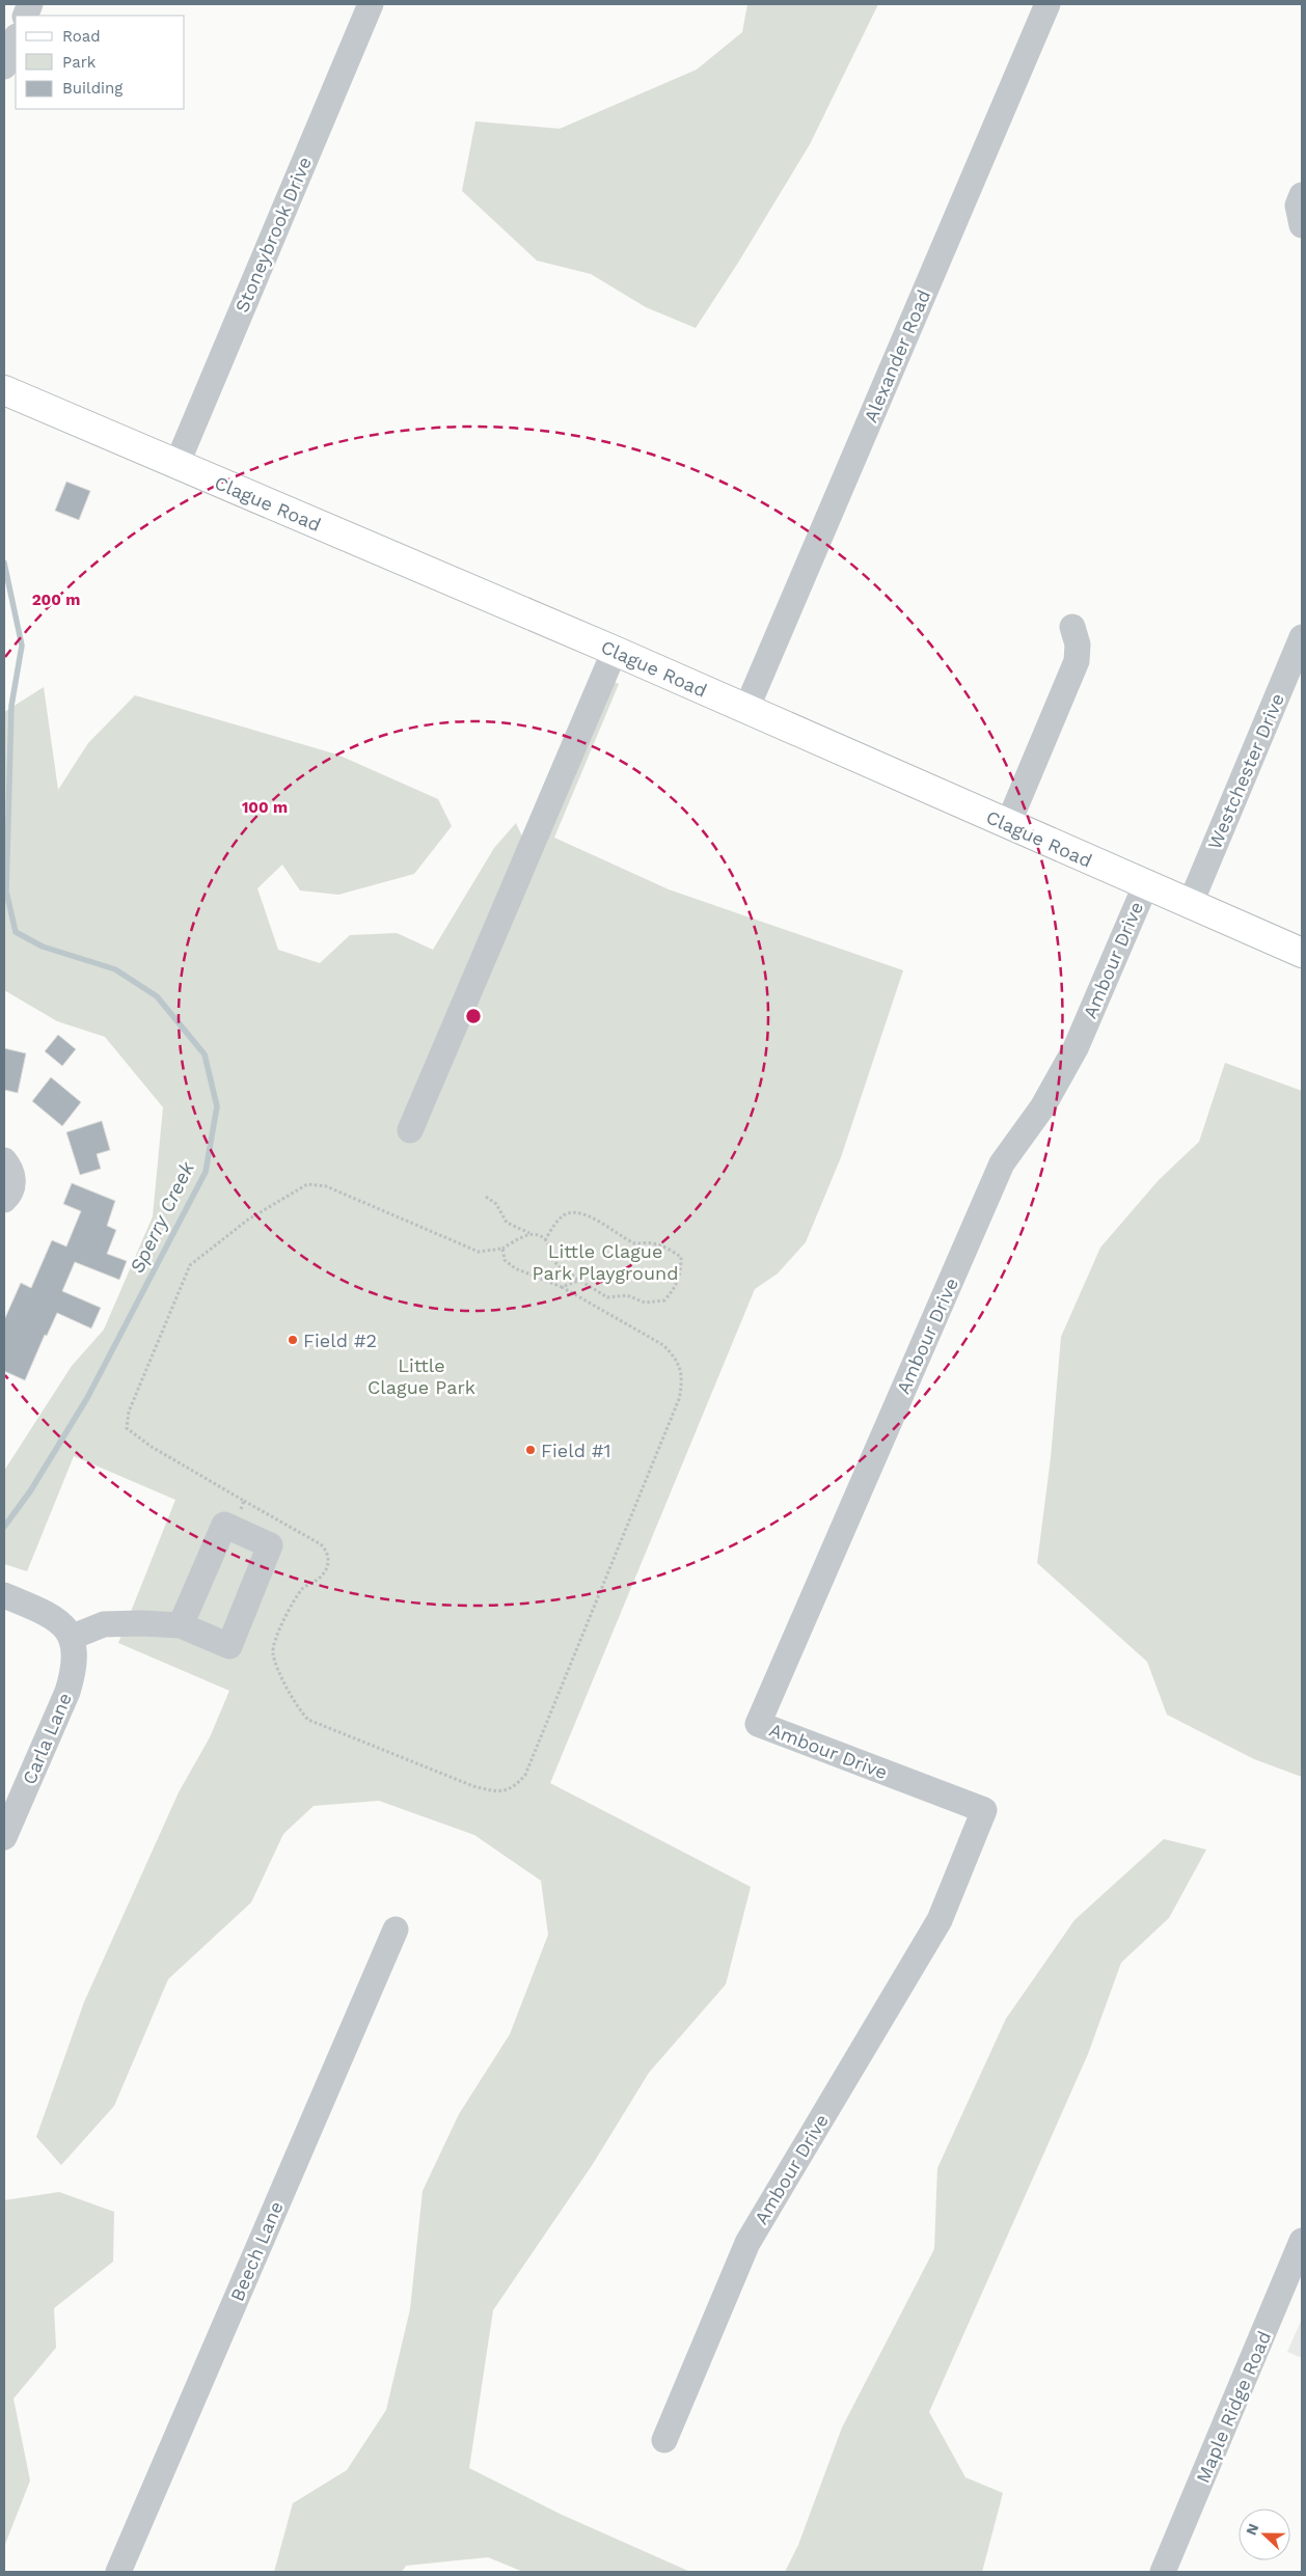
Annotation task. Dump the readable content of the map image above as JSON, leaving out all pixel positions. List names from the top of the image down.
{
  "streets": {
    "main road": ["Clague Road"],
    "street": [
      "Stoneybrook Drive",
      "Alexander Road",
      "Westchester Drive",
      "Ambour Drive",
      "Carla Lane",
      "Beech Lane",
      "Maple Ridge Road"
    ]
  },
  "crossings": [
    ["Stoneybrook Drive", "Clague Road"],
    ["Alexander Road", "Clague Road"],
    ["Clague Road", "Westchester Drive"],
    ["Clague Road", "Ambour Drive"]
  ],
  "water": ["Sperry Creek"],
  "parks": ["Little Clague Park Playground", "Little Clague Park"],
  "places": ["Field #2", "Field #1"],
  "legend": ["Road", "Park", "Building"],
  "north": "left",
  "rings": ["200 m", "100 m"]
}
